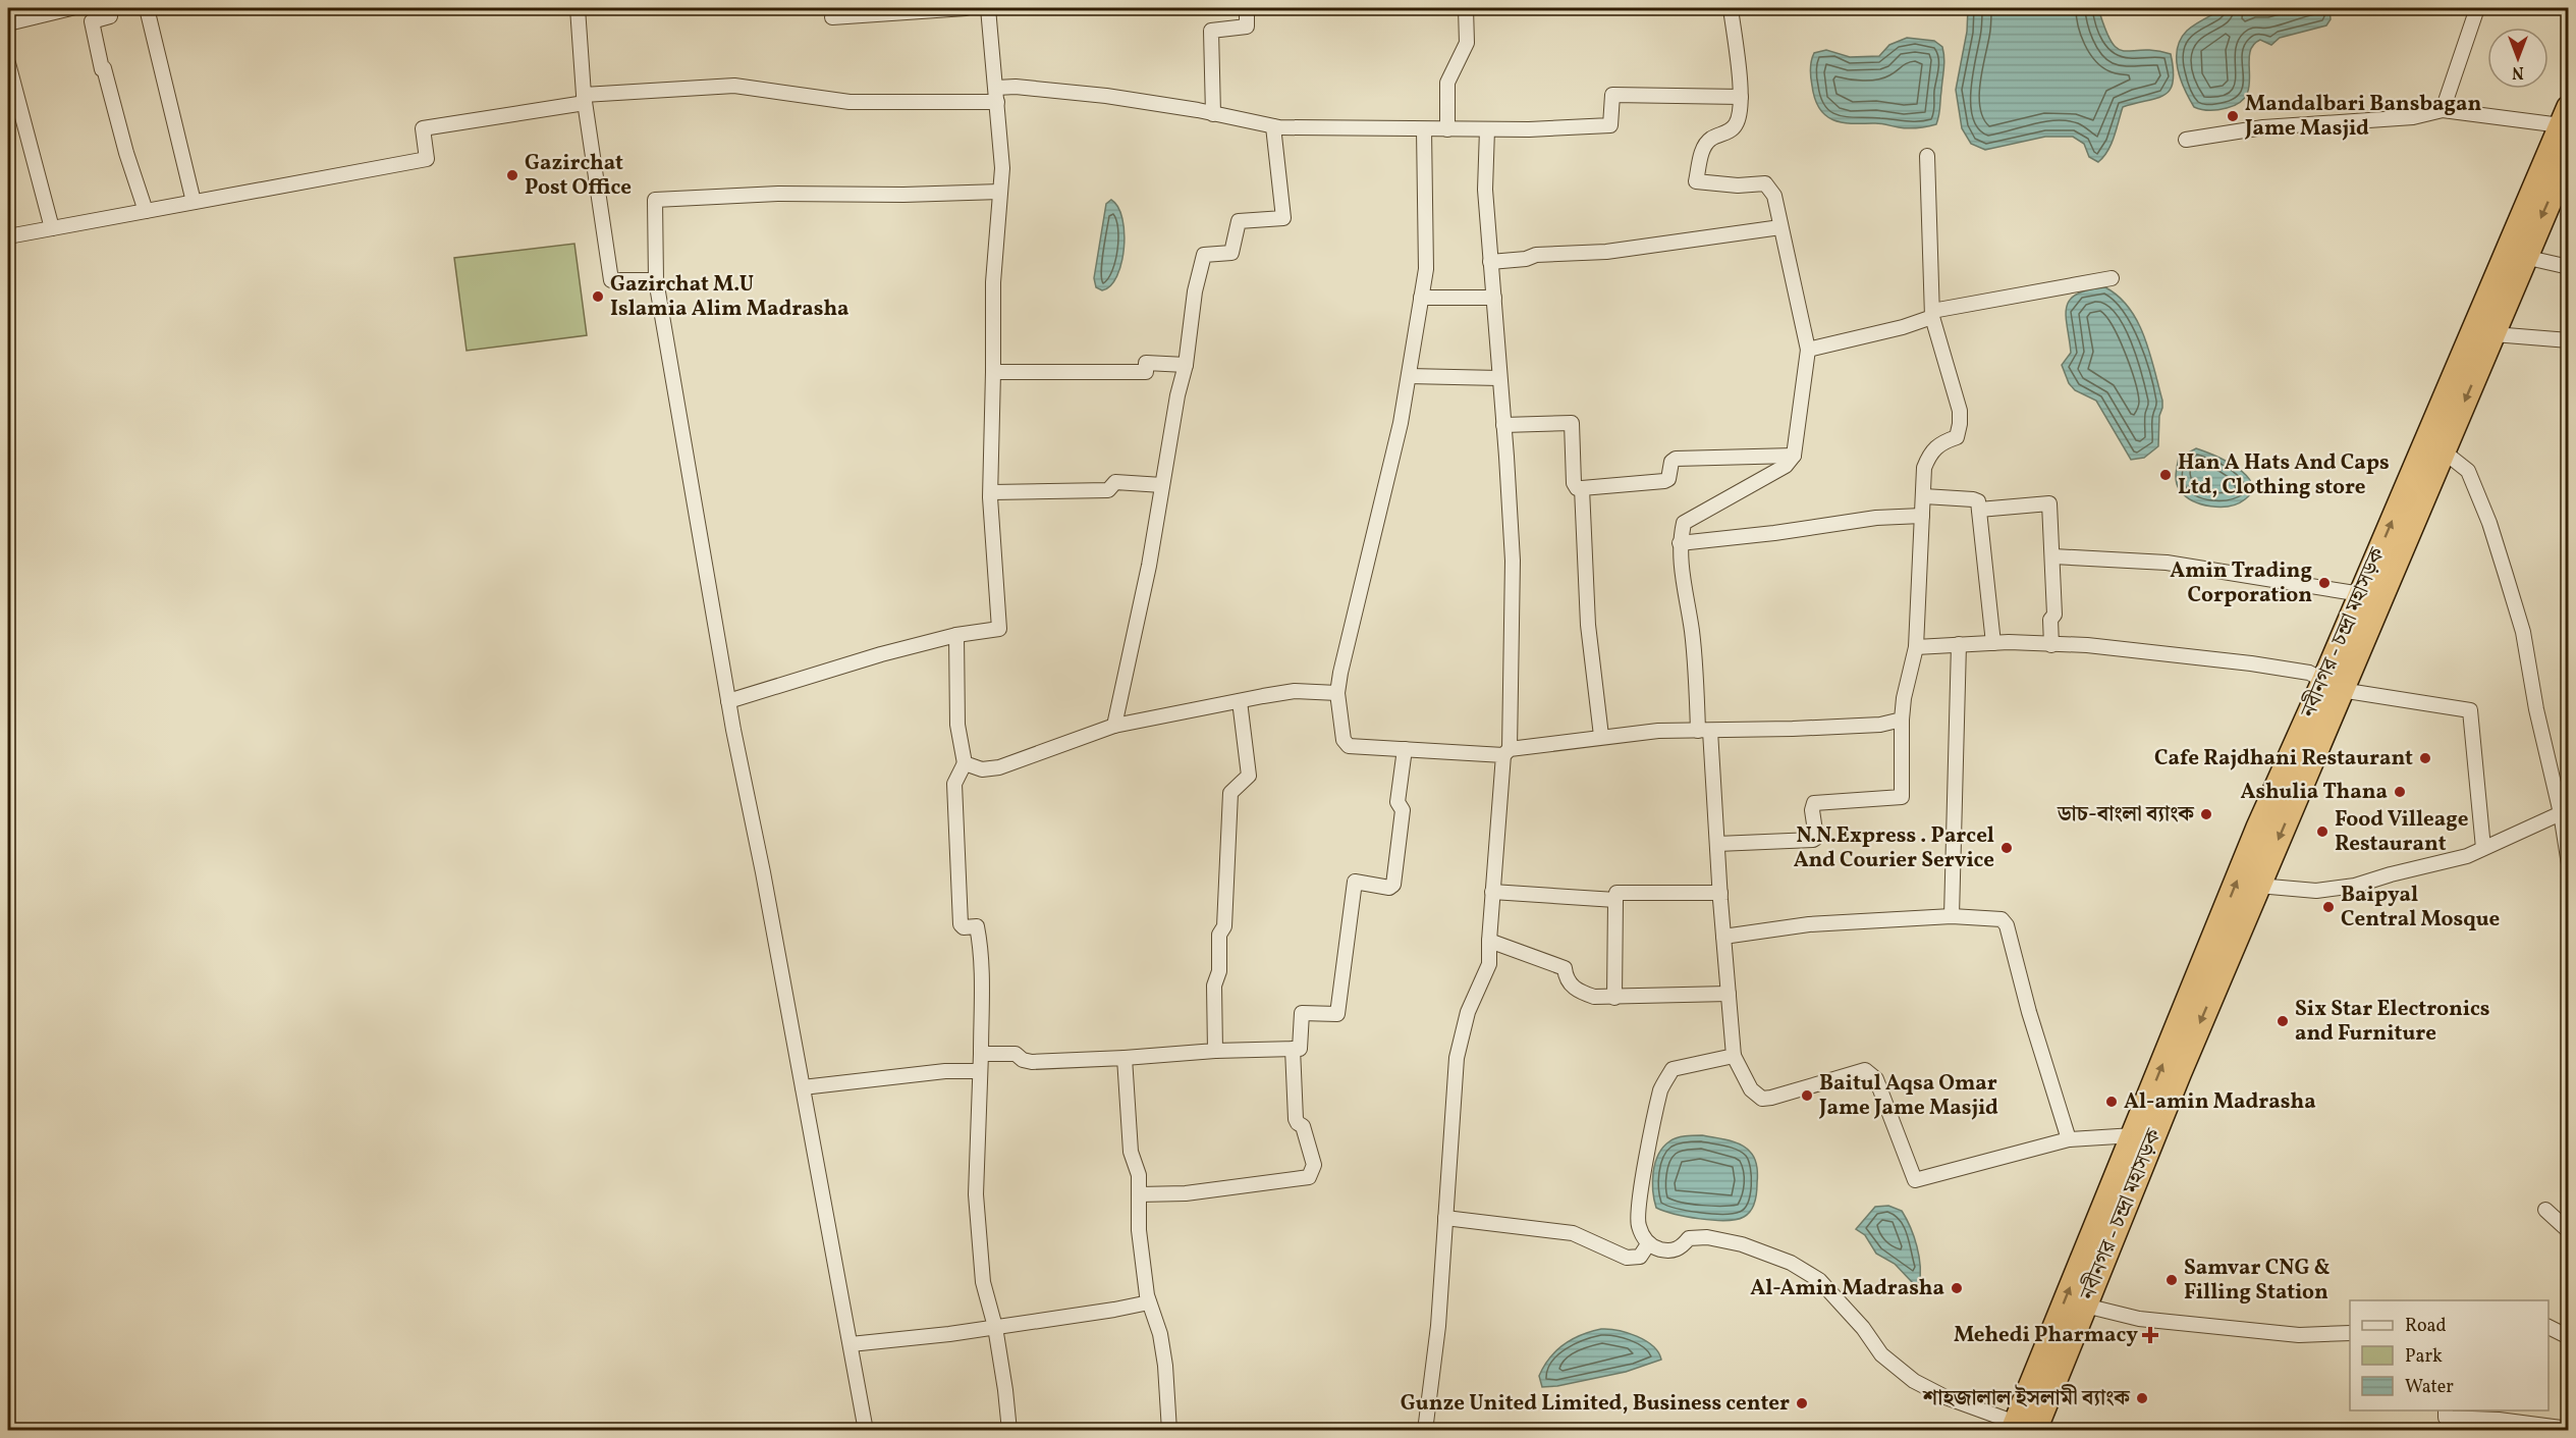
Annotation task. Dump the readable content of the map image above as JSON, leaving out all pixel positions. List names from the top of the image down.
{
  "streets": {
    "highway": ["নবীনগর - চন্দ্রা মহাসড়ক"]
  },
  "places": {
    "other": [
      "Mandalbari Bansbagan Jame Masjid",
      "Gazirchat Post Office",
      "Gazirchat M.U Islamia Alim Madrasha",
      "Han A Hats And Caps Ltd, Clothing store",
      "Amin Trading Corporation",
      "Cafe Rajdhani Restaurant",
      "Ashulia Thana",
      "ডাচ-বাংলা ব্যাংক",
      "Food Villeage Restaurant",
      "N.N.Express . Parcel And Courier Service",
      "Baipyal Central Mosque",
      "Six Star Electronics and Furniture",
      "Baitul Aqsa Omar Jame Jame Masjid",
      "Al-amin Madrasha",
      "Samvar CNG & Filling Station",
      "Al-Amin Madrasha",
      "শাহজালাল ইসলামী ব্যাংক",
      "Gunze United Limited, Business center"
    ],
    "health": ["Mehedi Pharmacy"]
  },
  "legend": ["Road", "Park", "Water"],
  "north": "bottom"
}
